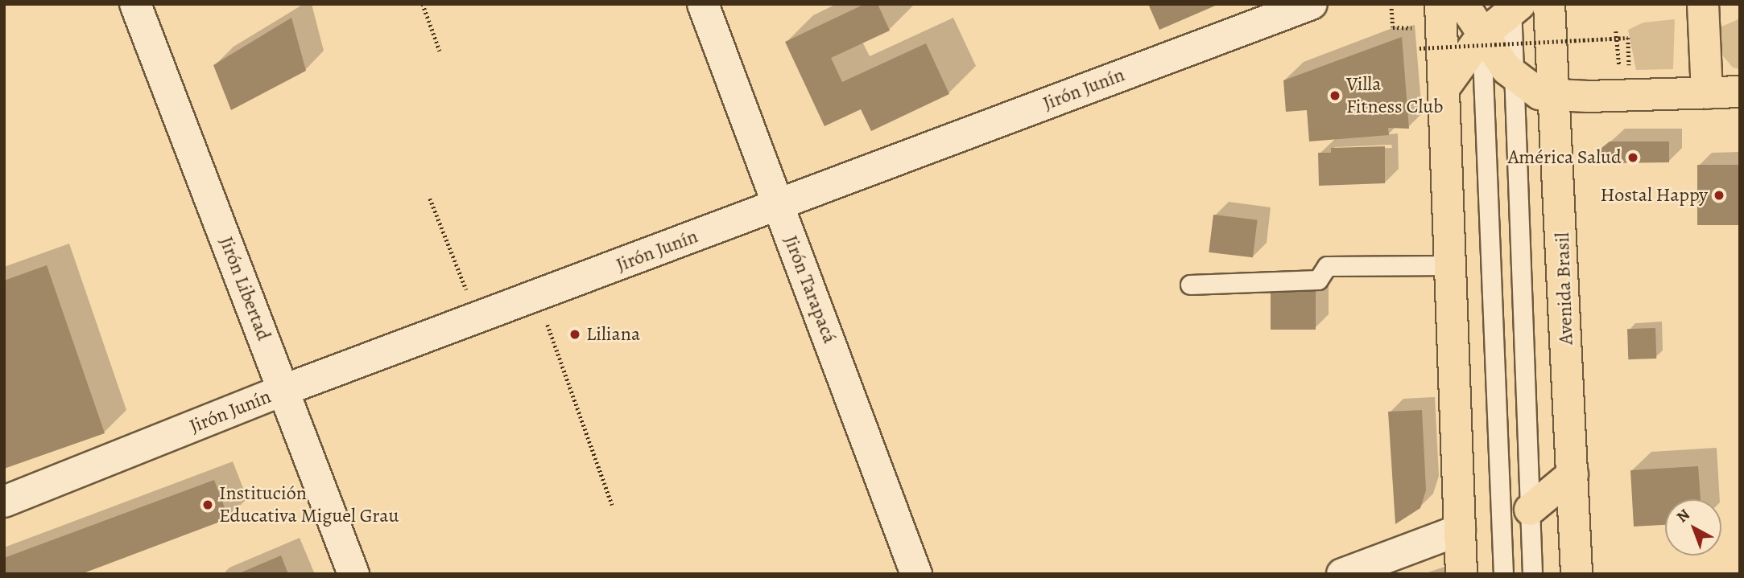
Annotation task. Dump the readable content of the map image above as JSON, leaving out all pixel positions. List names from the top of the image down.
{
  "streets": {
    "main road": ["Avenida Brasil"],
    "street": ["Jirón Junín", "Jirón Libertad", "Jirón Tarapacá"]
  },
  "crossings": [
    ["Jirón Junín", "Jirón Libertad"],
    ["Jirón Junín", "Jirón Tarapacá"]
  ],
  "places": [
    "Villa Fitness Club",
    "América Salud",
    "Hostal Happy",
    "Liliana",
    "Institución Educativa Miguel Grau"
  ],
  "north": "top left"
}
